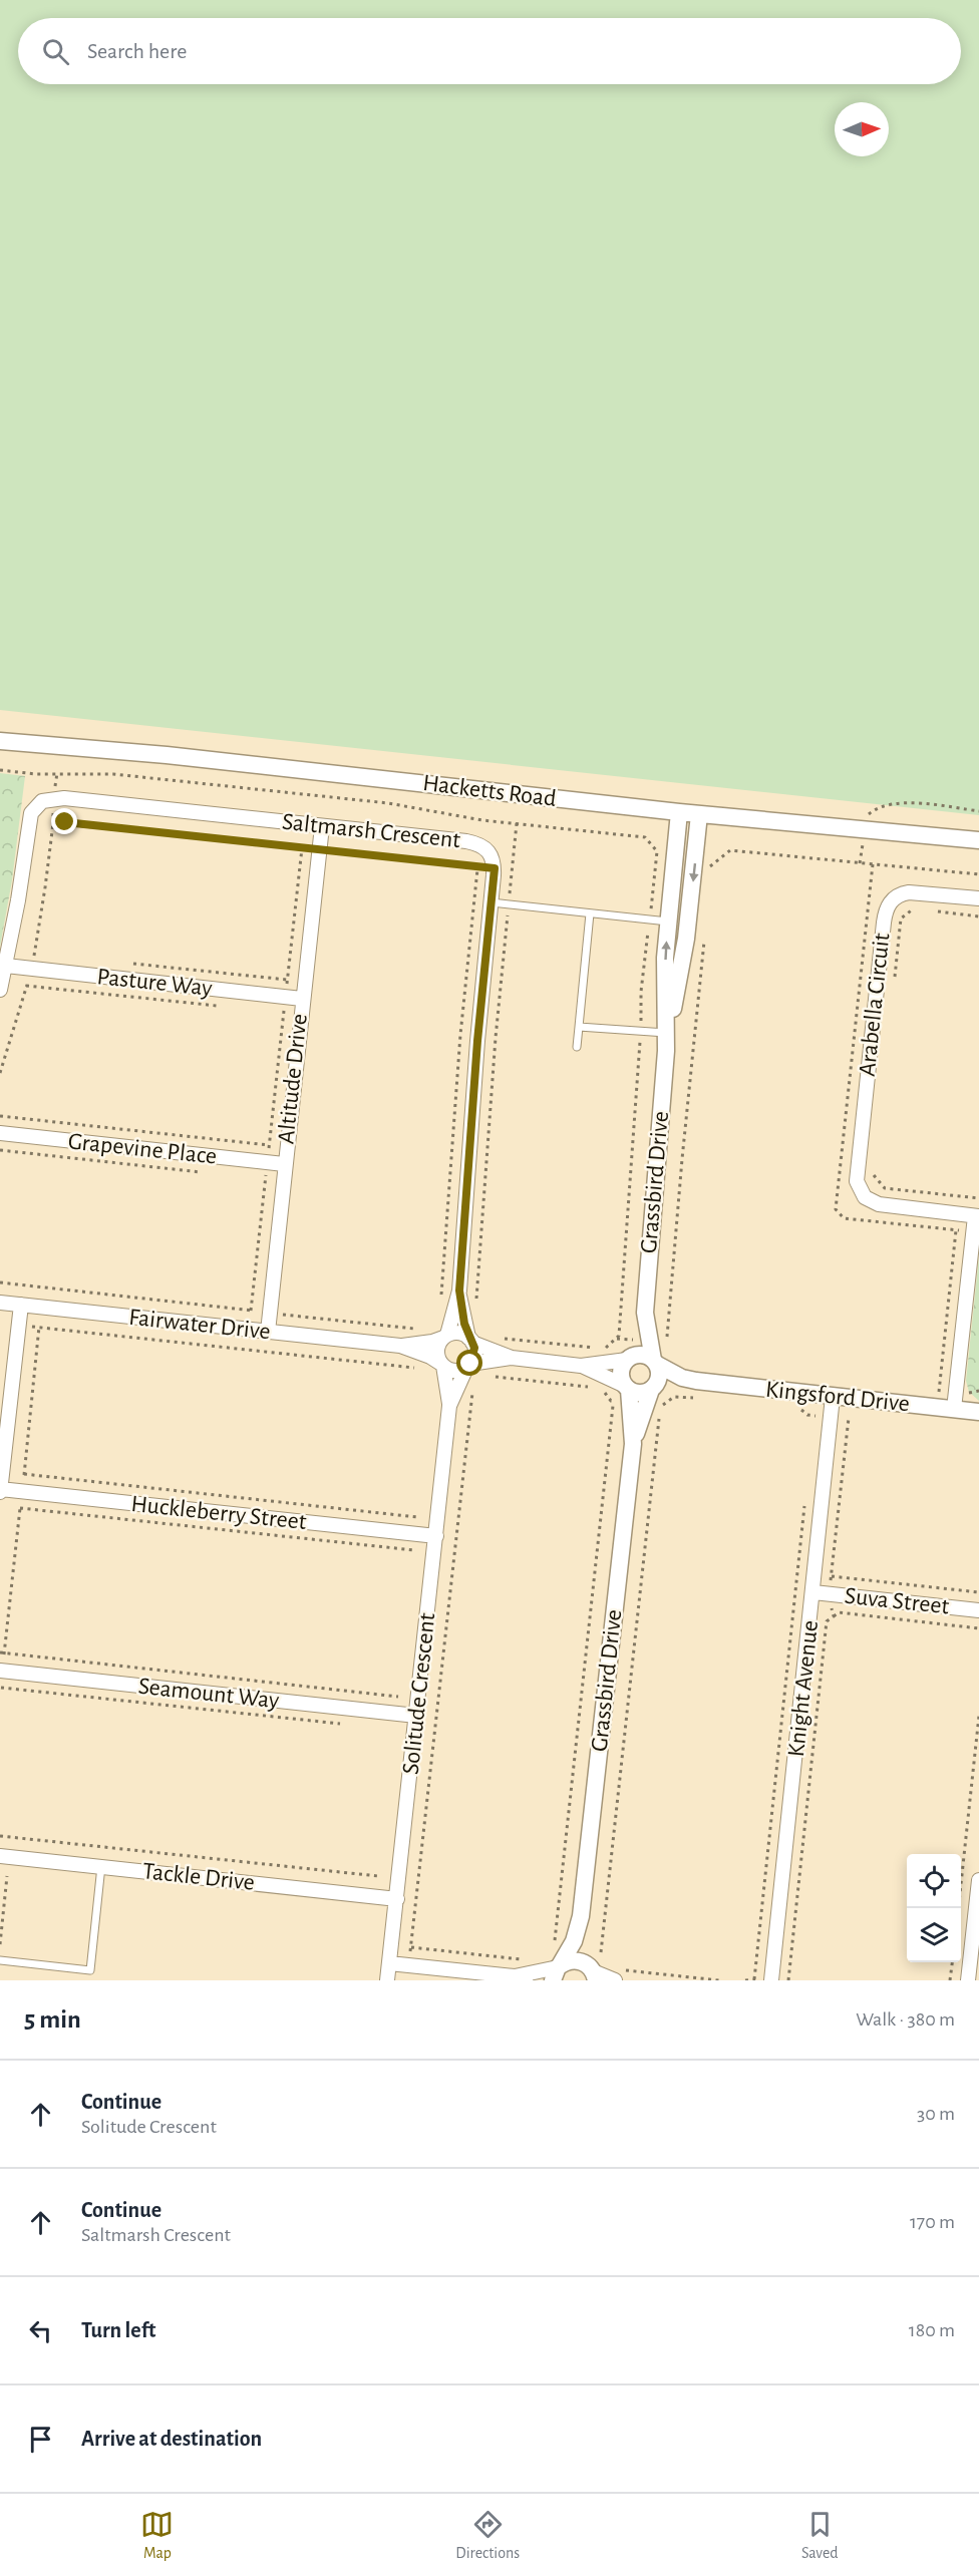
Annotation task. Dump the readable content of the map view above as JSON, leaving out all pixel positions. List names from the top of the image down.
{
  "streets": {
    "street": [
      "Hacketts Road",
      "Saltmarsh Crescent",
      "Pasture Way",
      "Arabella Circuit",
      "Altitude Drive",
      "Grapevine Place",
      "Grassbird Drive",
      "Fairwater Drive",
      "Kingsford Drive",
      "Huckleberry Street",
      "Suva Street",
      "Knight Avenue",
      "Seamount Way",
      "Solitude Crescent",
      "Tackle Drive"
    ]
  },
  "crossings": [
    ["Hacketts Road", "Grassbird Drive"],
    ["Saltmarsh Crescent", "Altitude Drive"],
    ["Pasture Way", "Altitude Drive"],
    ["Altitude Drive", "Grapevine Place"],
    ["Altitude Drive", "Fairwater Drive"],
    ["Grassbird Drive", "Kingsford Drive"],
    ["Fairwater Drive", "Solitude Crescent"],
    ["Kingsford Drive", "Knight Avenue"],
    ["Huckleberry Street", "Solitude Crescent"],
    ["Suva Street", "Knight Avenue"],
    ["Seamount Way", "Solitude Crescent"],
    ["Solitude Crescent", "Tackle Drive"]
  ],
  "north": "right",
  "page": {
    "search": "Search here",
    "heading": ["5 min", "Walk · 380 m"],
    "list": [
      ["Continue", "Solitude Crescent", "30 m"],
      ["Continue", "Saltmarsh Crescent", "170 m"],
      ["Turn left", "180 m"],
      "Arrive at destination"
    ],
    "nav": ["Map", "Directions", "Saved"]
  }
}
